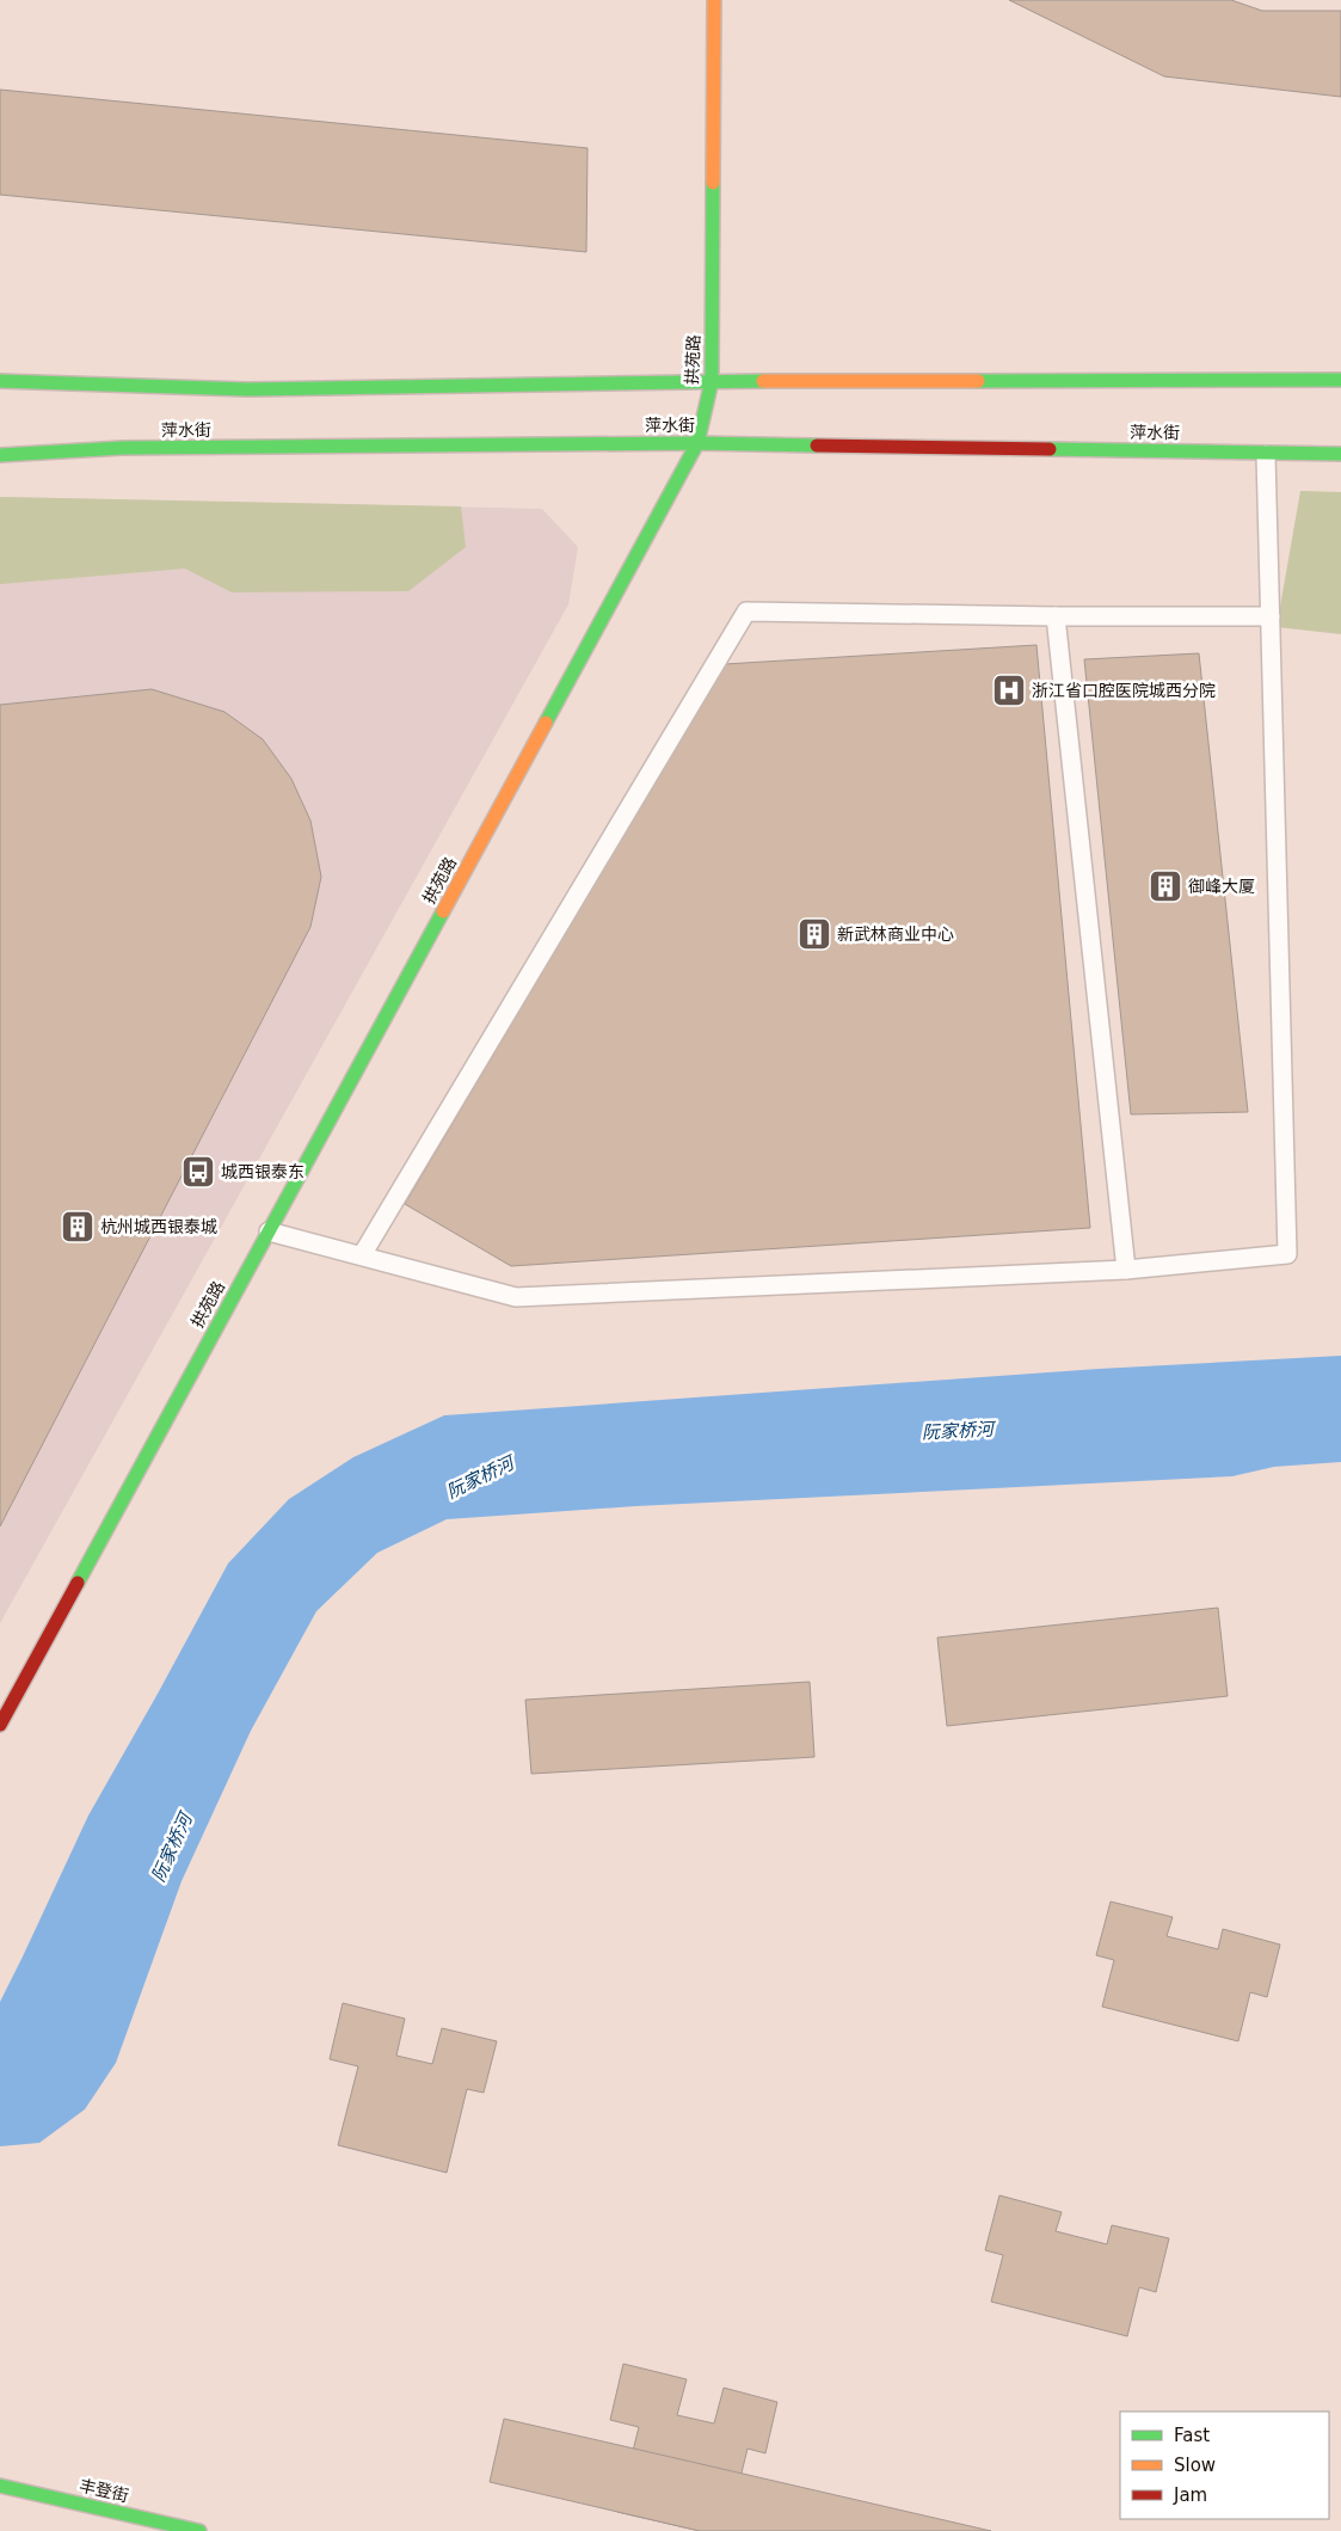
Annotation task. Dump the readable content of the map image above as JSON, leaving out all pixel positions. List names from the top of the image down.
{
  "streets": {
    "main road": ["拱苑路", "萍水街", "丰登街"]
  },
  "crossings": [
    ["拱苑路", "萍水街"]
  ],
  "water": ["阮家桥河"],
  "places": {
    "hospital": ["浙江省口腔医院城西分院"],
    "building": ["御峰大厦", "新武林商业中心", "杭州城西银泰城"],
    "bus stop": ["城西银泰东"]
  },
  "legend": ["Fast", "Slow", "Jam"]
}
